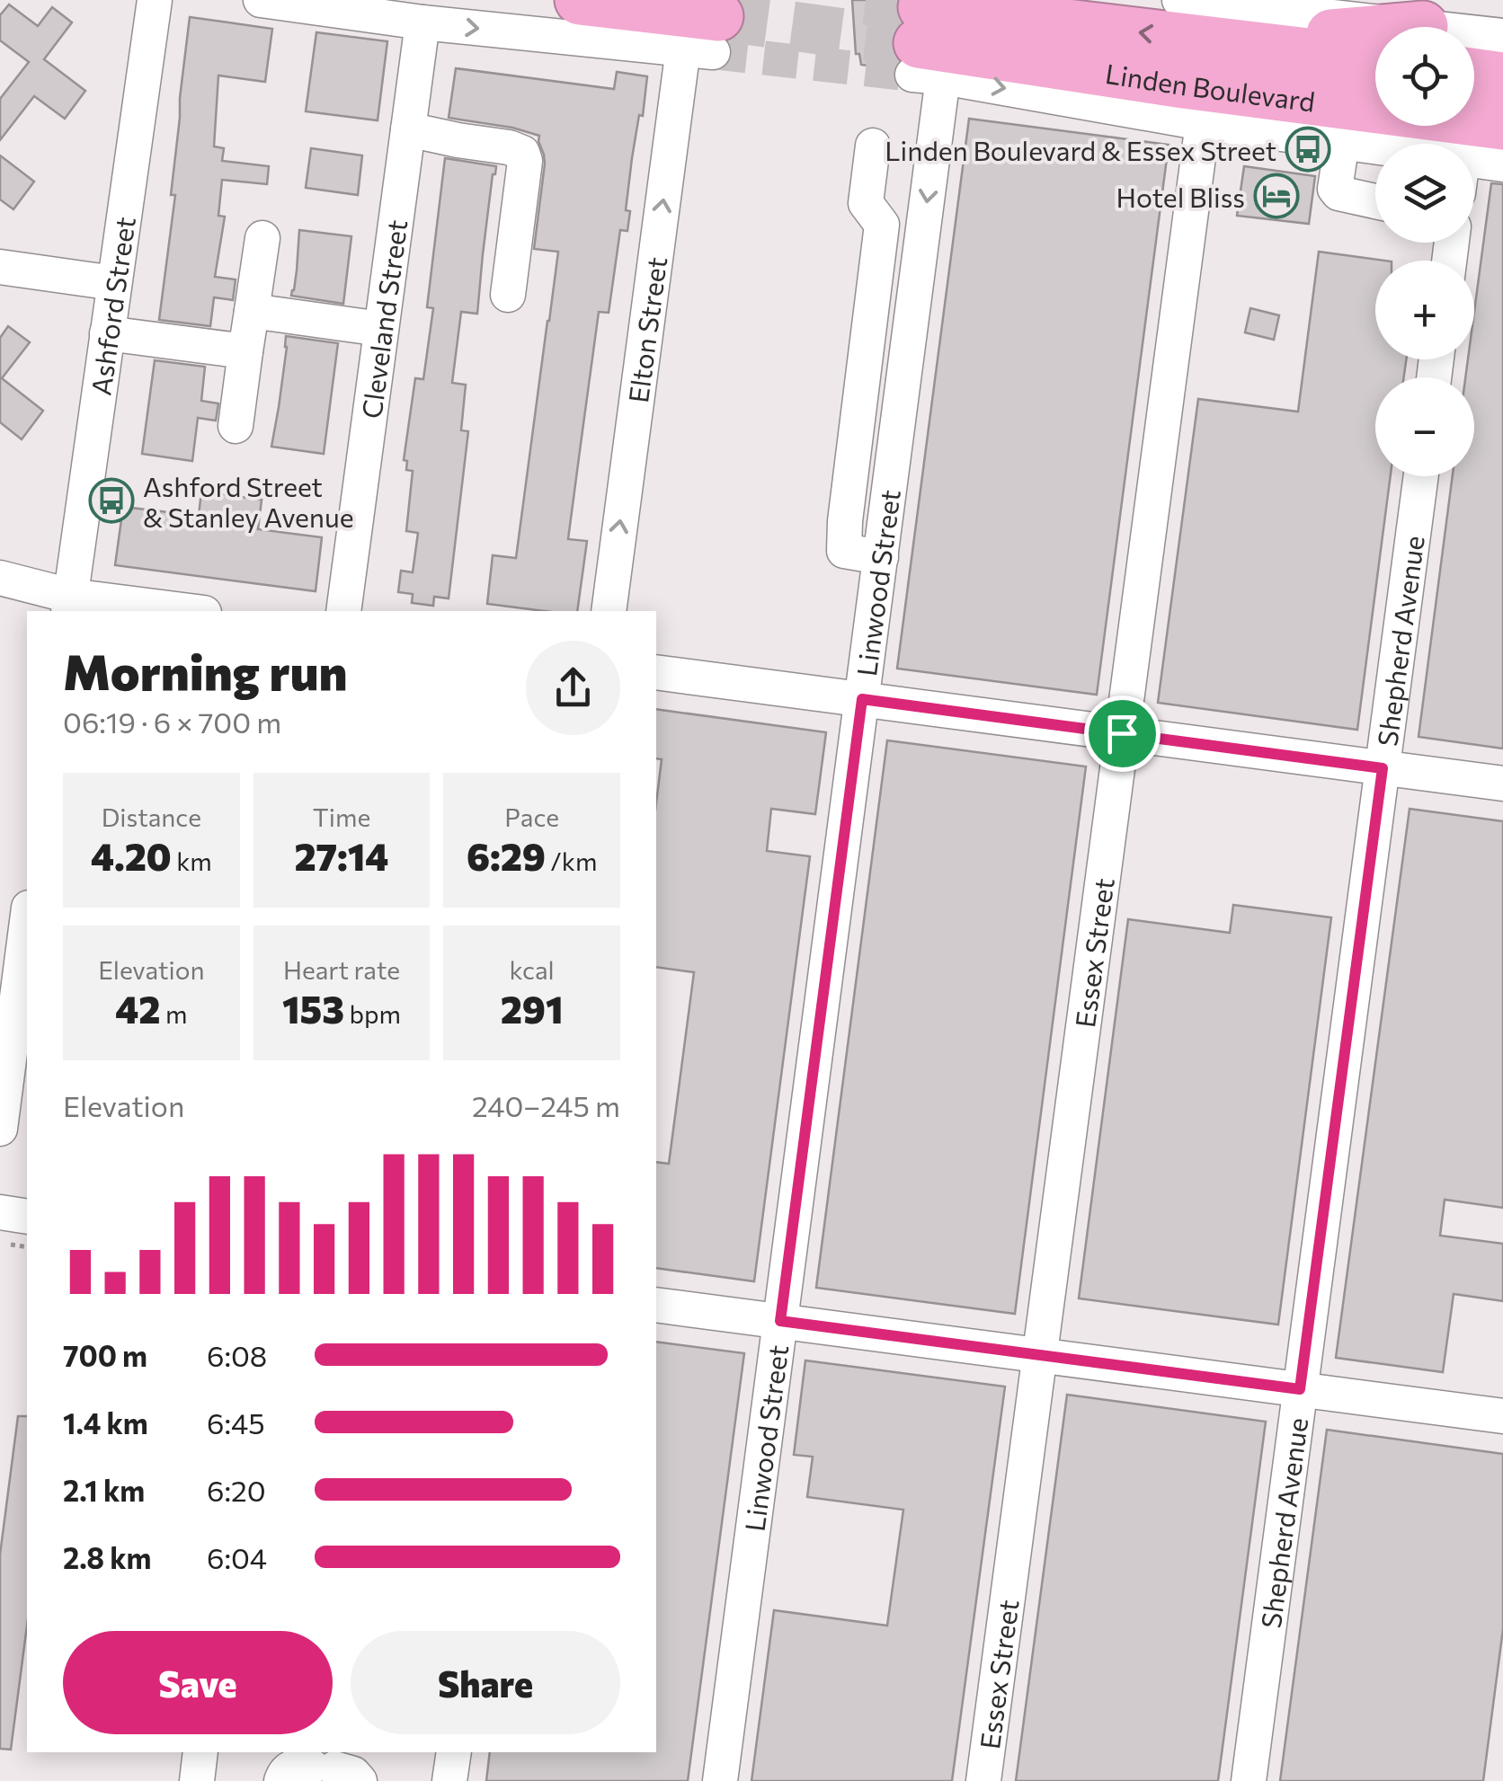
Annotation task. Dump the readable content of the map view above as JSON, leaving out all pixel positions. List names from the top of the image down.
{
  "streets": {
    "highway": ["Linden Boulevard"],
    "street": [
      "Ashford Street",
      "Cleveland Street",
      "Elton Street",
      "Linwood Street",
      "Shepherd Avenue",
      "Essex Street"
    ]
  },
  "crossings": [
    ["Linden Boulevard", "Linwood Street"],
    ["Linden Boulevard", "Essex Street"]
  ],
  "one_way": ["Elton Street"],
  "places": {
    "bus stop": ["Linden Boulevard & Essex Street", "Ashford Street & Stanley Avenue"],
    "hotel": ["Hotel Bliss"]
  },
  "page": {
    "map_buttons": ["+", "−"],
    "heading": ["Morning run", "06:19 · 6 × 700 m"],
    "stats": [
      ["Distance", "4.20 km"],
      ["Time", "27:14"],
      ["Pace", "6:29 /km"],
      ["Elevation", "42 m"],
      ["Heart rate", "153 bpm"],
      ["kcal", "291"]
    ],
    "chart": ["Elevation", "240–245 m"],
    "list": [
      {
        "name": "700 m",
        "note": "6:08"
      },
      {
        "name": "1.4 km",
        "note": "6:45"
      },
      {
        "name": "2.1 km",
        "note": "6:20"
      },
      {
        "name": "2.8 km",
        "note": "6:04"
      }
    ],
    "buttons": ["Save", "Share"]
  }
}
